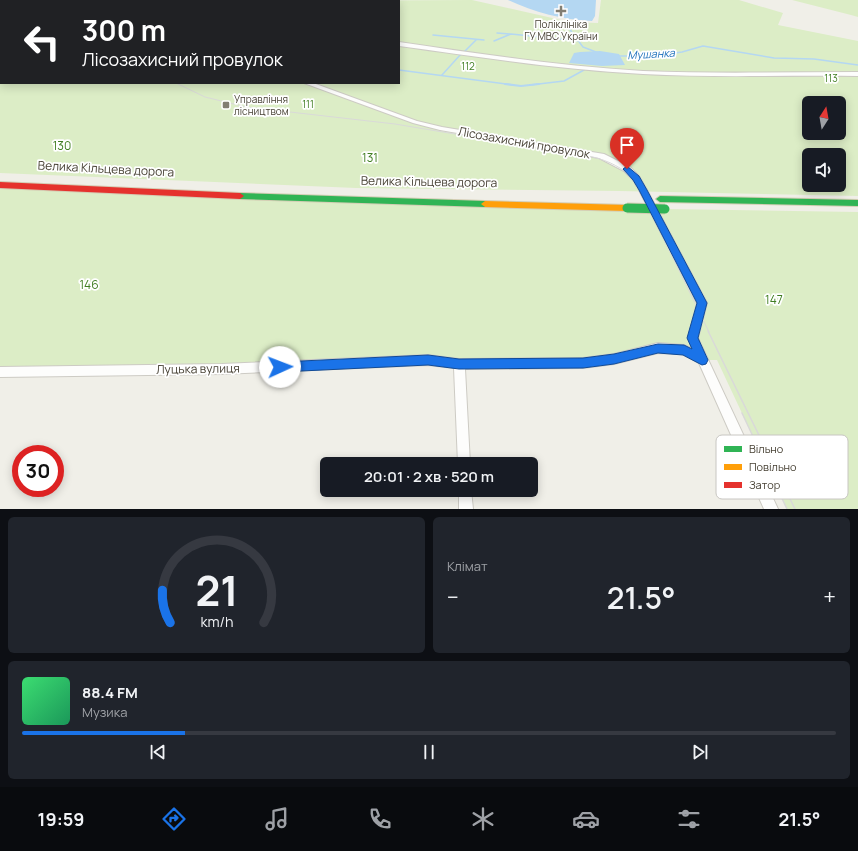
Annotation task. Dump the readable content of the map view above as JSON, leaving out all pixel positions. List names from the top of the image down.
{
  "streets": {
    "main road": ["Велика Кільцева дорога"],
    "street": ["Лісозахисний провулок", "Луцька вулиця"]
  },
  "crossings": [
    ["Лісозахисний провулок", "Луцька вулиця"]
  ],
  "water": ["Мушанка"],
  "parks": [
    "112",
    "113",
    "111",
    "130",
    "131",
    "146",
    "147"
  ],
  "places": {
    "health": ["Поліклініка ГУ МВС України"],
    "transit": ["Управління лісництвом"]
  },
  "legend": ["Вільно", "Повільно", "Затор"],
  "north": "top",
  "page": {
    "turn": ["300 m", "Лісозахисний провулок"],
    "limit": "30",
    "trip": "20:01 · 2 хв · 520 m",
    "tile": "Клімат",
    "heat": ["−", "21.5°", "+"],
    "song": ["88.4 FM", "Музика"],
    "tabs": ["19:59", "21.5°"],
    "gauge": ["21", "km/h"]
  }
}
